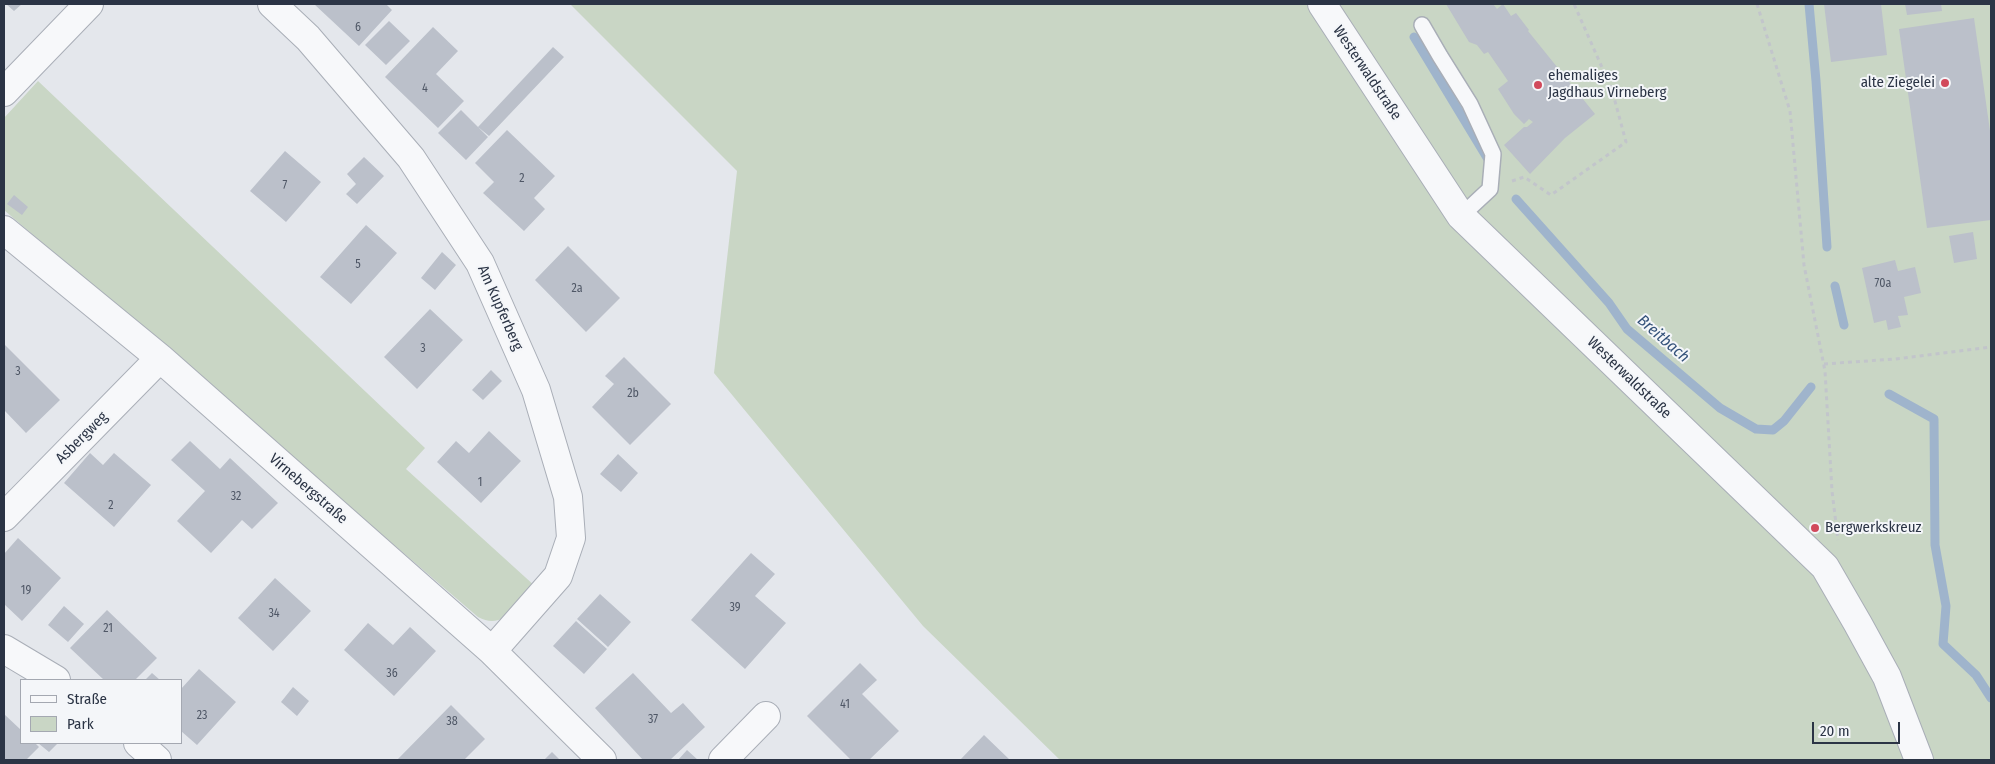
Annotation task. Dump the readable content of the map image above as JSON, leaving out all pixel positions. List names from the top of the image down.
{
  "streets": {
    "street": [
      "Westerwaldstraße",
      "Am Kupferberg",
      "Asbergweg",
      "Virnebergstraße"
    ]
  },
  "crossings": [
    ["Am Kupferberg", "Virnebergstraße"],
    ["Asbergweg", "Virnebergstraße"]
  ],
  "water": ["Breitbach"],
  "places": ["alte Ziegelei", "ehemaliges Jagdhaus Virneberg", "Bergwerkskreuz"],
  "house_numbers": [
    "6",
    "4",
    "2",
    "7",
    "5",
    "70a",
    "2a",
    "3",
    "3",
    "2b",
    "1",
    "32",
    "2",
    "19",
    "39",
    "34",
    "21",
    "36",
    "41",
    "23",
    "37",
    "38"
  ],
  "legend": ["Straße", "Park"],
  "scale_bar": "20 m"
}
